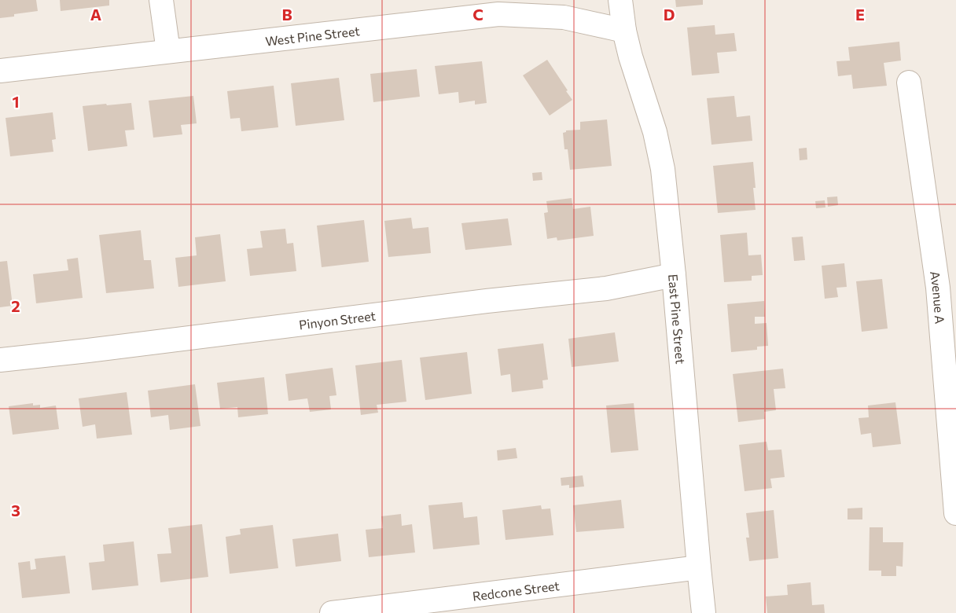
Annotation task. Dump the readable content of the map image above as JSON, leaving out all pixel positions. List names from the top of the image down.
{
  "streets": {
    "street": [
      "West Pine Street",
      "Avenue A",
      "East Pine Street",
      "Pinyon Street",
      "Redcone Street"
    ]
  },
  "crossings": [
    ["West Pine Street", "East Pine Street"],
    ["East Pine Street", "Pinyon Street"],
    ["East Pine Street", "Redcone Street"]
  ],
  "grid": {
    "columns": [
      "A",
      "B",
      "C",
      "D",
      "E"
    ],
    "rows": ["1", "2", "3"]
  }
}
